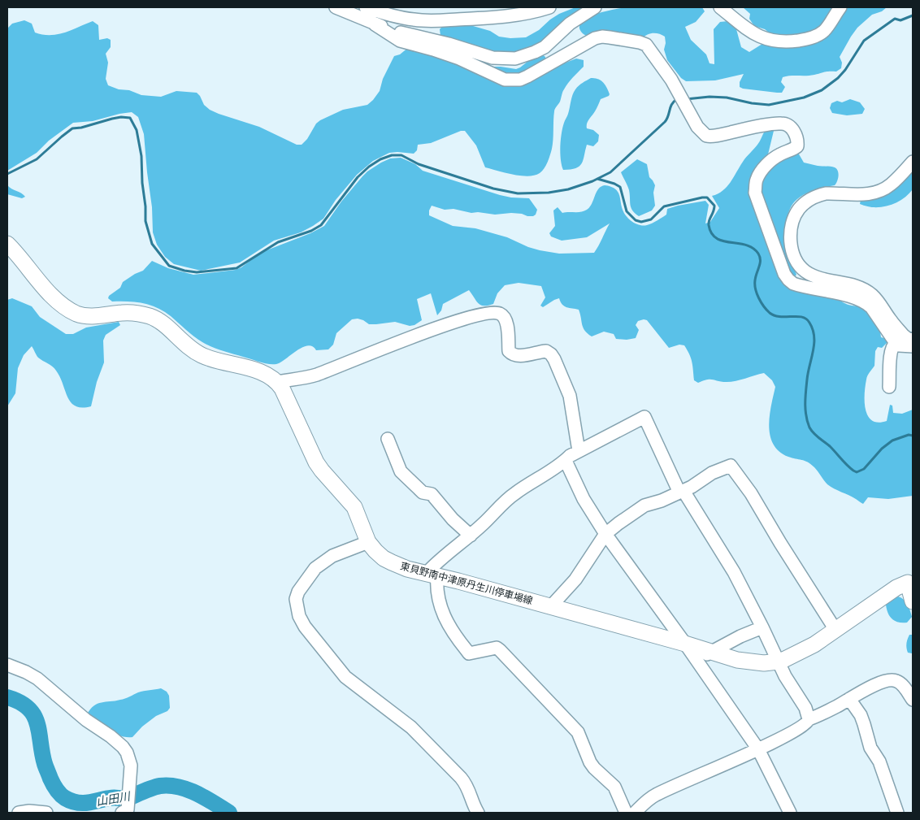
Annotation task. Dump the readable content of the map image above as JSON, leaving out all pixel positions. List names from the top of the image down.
{
  "streets": {
    "main road": ["東貝野南中津原丹生川停車場線"]
  },
  "water": ["山田川"]
}
